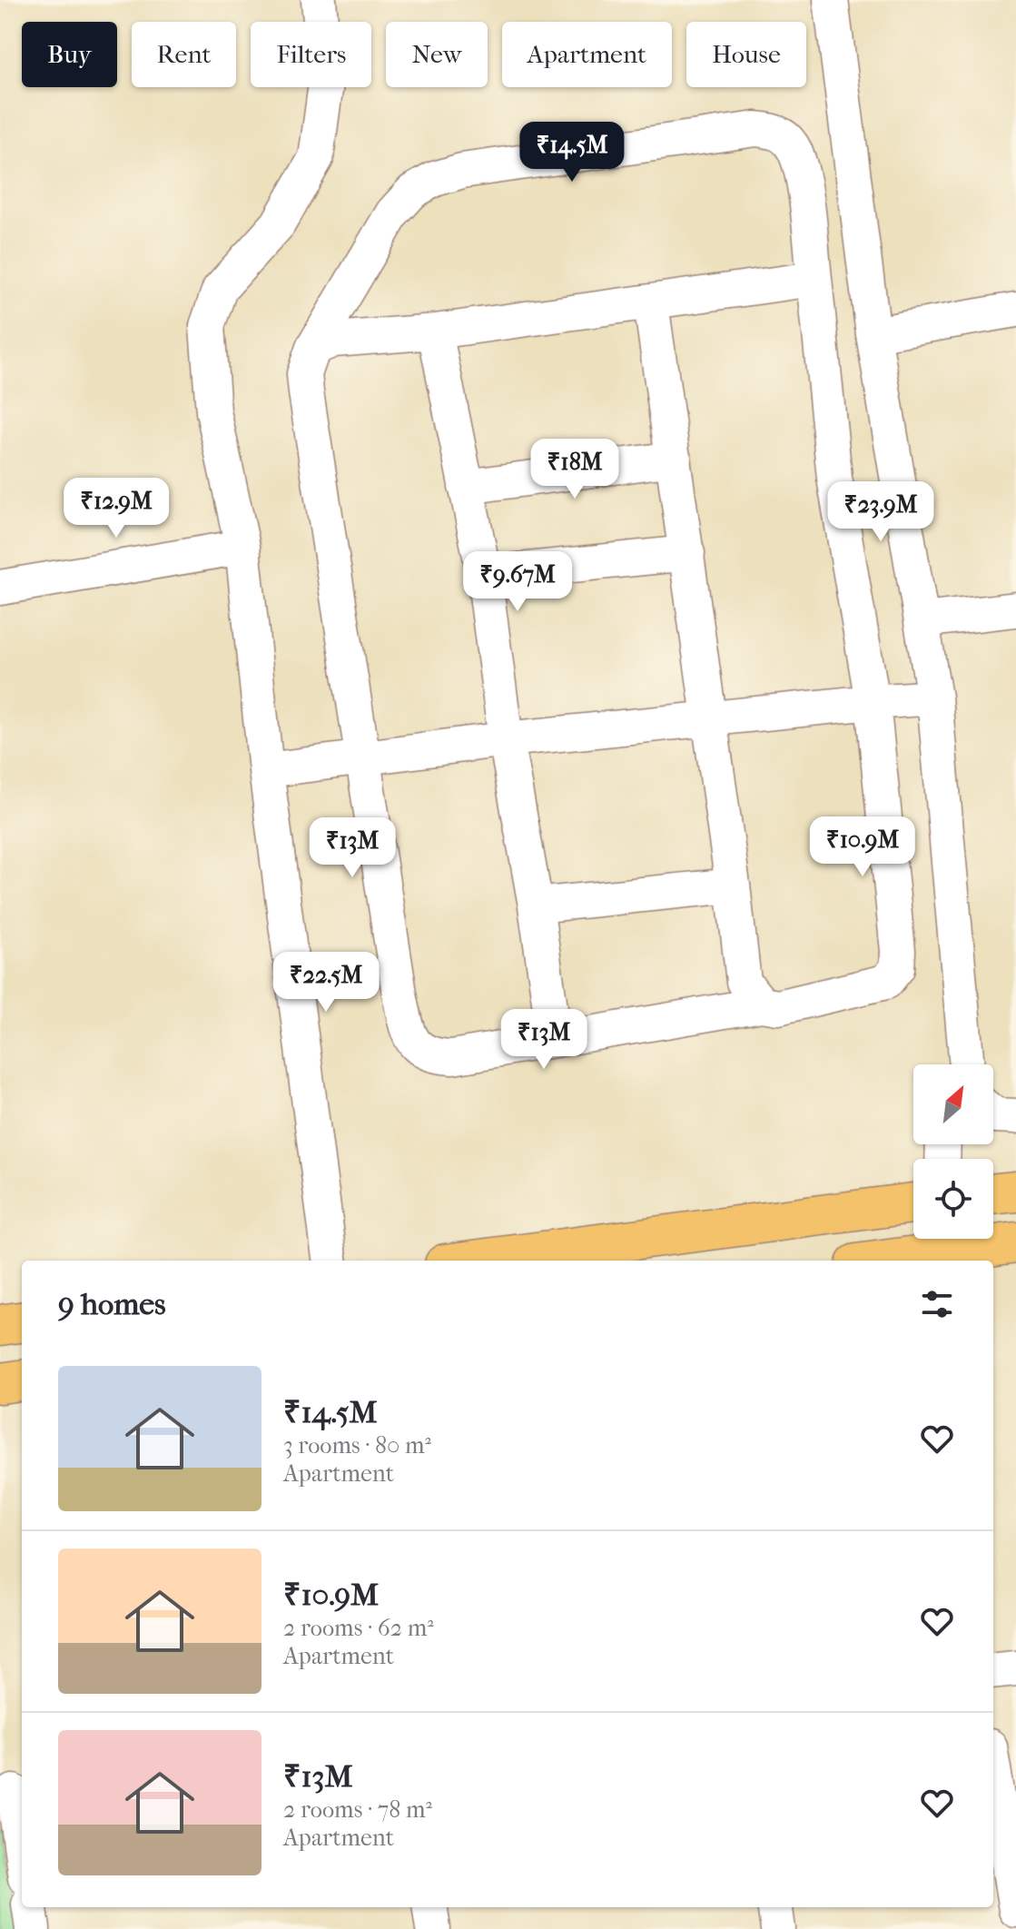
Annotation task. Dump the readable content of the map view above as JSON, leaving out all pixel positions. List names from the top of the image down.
{
  "north": "top right",
  "page": {
    "chip": [
      "Buy",
      "Rent",
      "Filters",
      "New",
      "Apartment",
      "House"
    ],
    "price": [
      "₹14.5M",
      "₹18M",
      "₹12.9M",
      "₹23.9M",
      "₹9.67M",
      "₹10.9M",
      "₹13M",
      "₹22.5M",
      "₹13M"
    ],
    "heading": "9 homes",
    "list": [
      {
        "name": "₹14.5M",
        "note": "3 rooms · 80 m² · Apartment"
      },
      {
        "name": "₹10.9M",
        "note": "2 rooms · 62 m² · Apartment"
      },
      {
        "name": "₹13M",
        "note": "2 rooms · 78 m² · Apartment"
      }
    ]
  }
}
